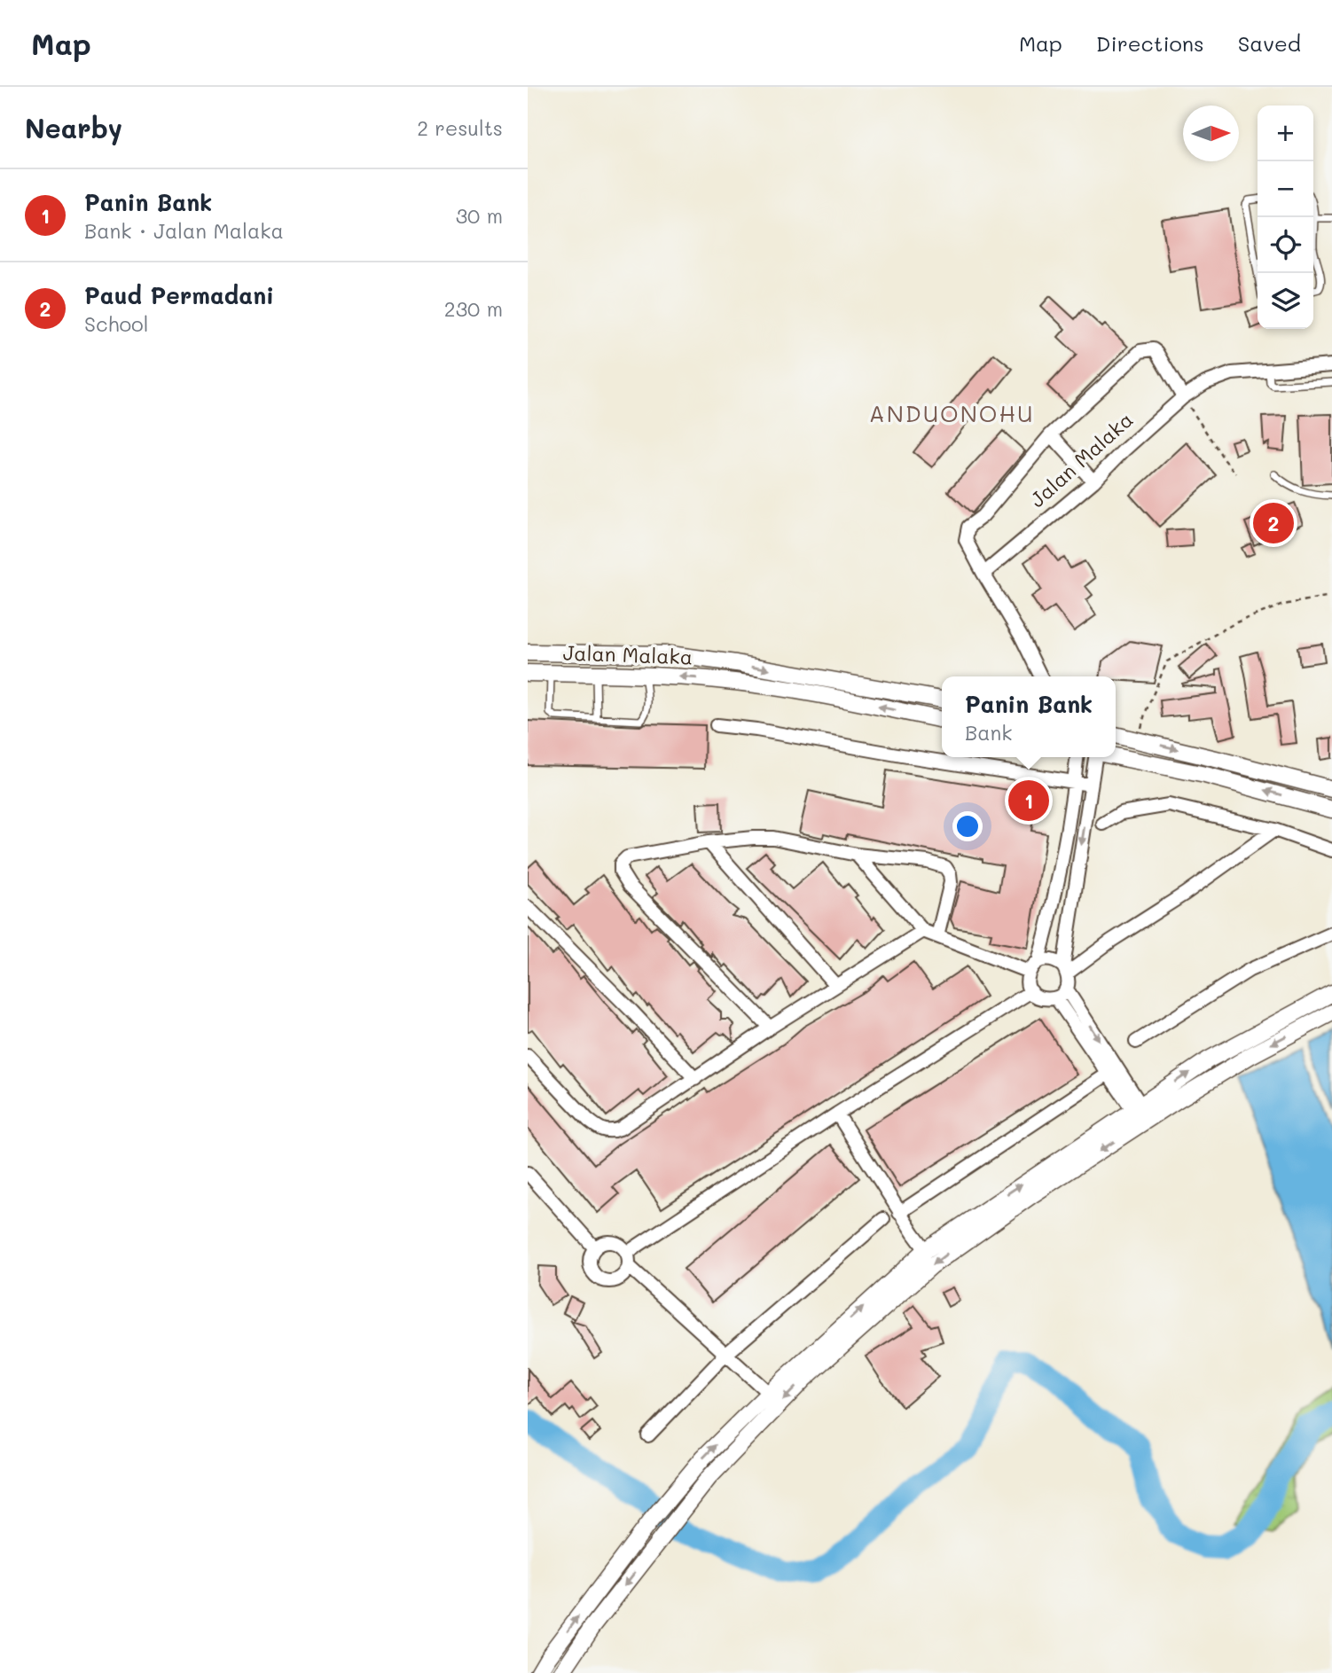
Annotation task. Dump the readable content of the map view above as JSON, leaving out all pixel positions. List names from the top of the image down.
{
  "streets": {
    "street": ["Jalan Malaka"]
  },
  "districts": ["ANDUONOHU"],
  "north": "right",
  "page": {
    "header": "Map",
    "nav": ["Map", "Directions", "Saved"],
    "heading": ["Nearby", "2 results"],
    "map_buttons": ["+", "−"],
    "list": [
      {
        "mark": "1",
        "name": "Panin Bank",
        "note": "Bank · Jalan Malaka",
        "value": "30 m"
      },
      {
        "mark": "2",
        "name": "Paud Permadani",
        "note": "School",
        "value": "230 m"
      }
    ],
    "pins": ["2", "1"],
    "popup": ["Panin Bank", "Bank"]
  }
}
